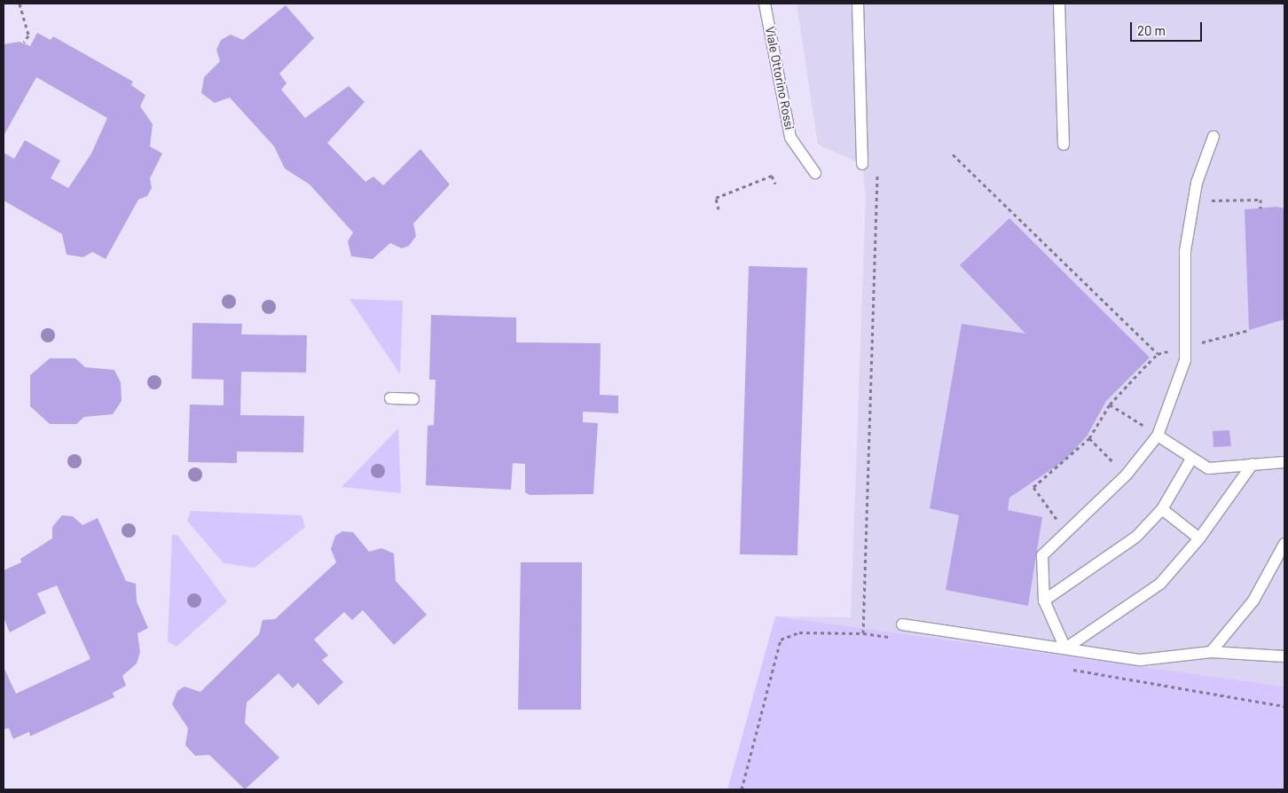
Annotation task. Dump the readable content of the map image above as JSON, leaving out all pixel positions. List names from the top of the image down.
{
  "streets": {
    "lane": ["Viale Ottorino Rossi"]
  },
  "scale_bar": "20 m"
}
